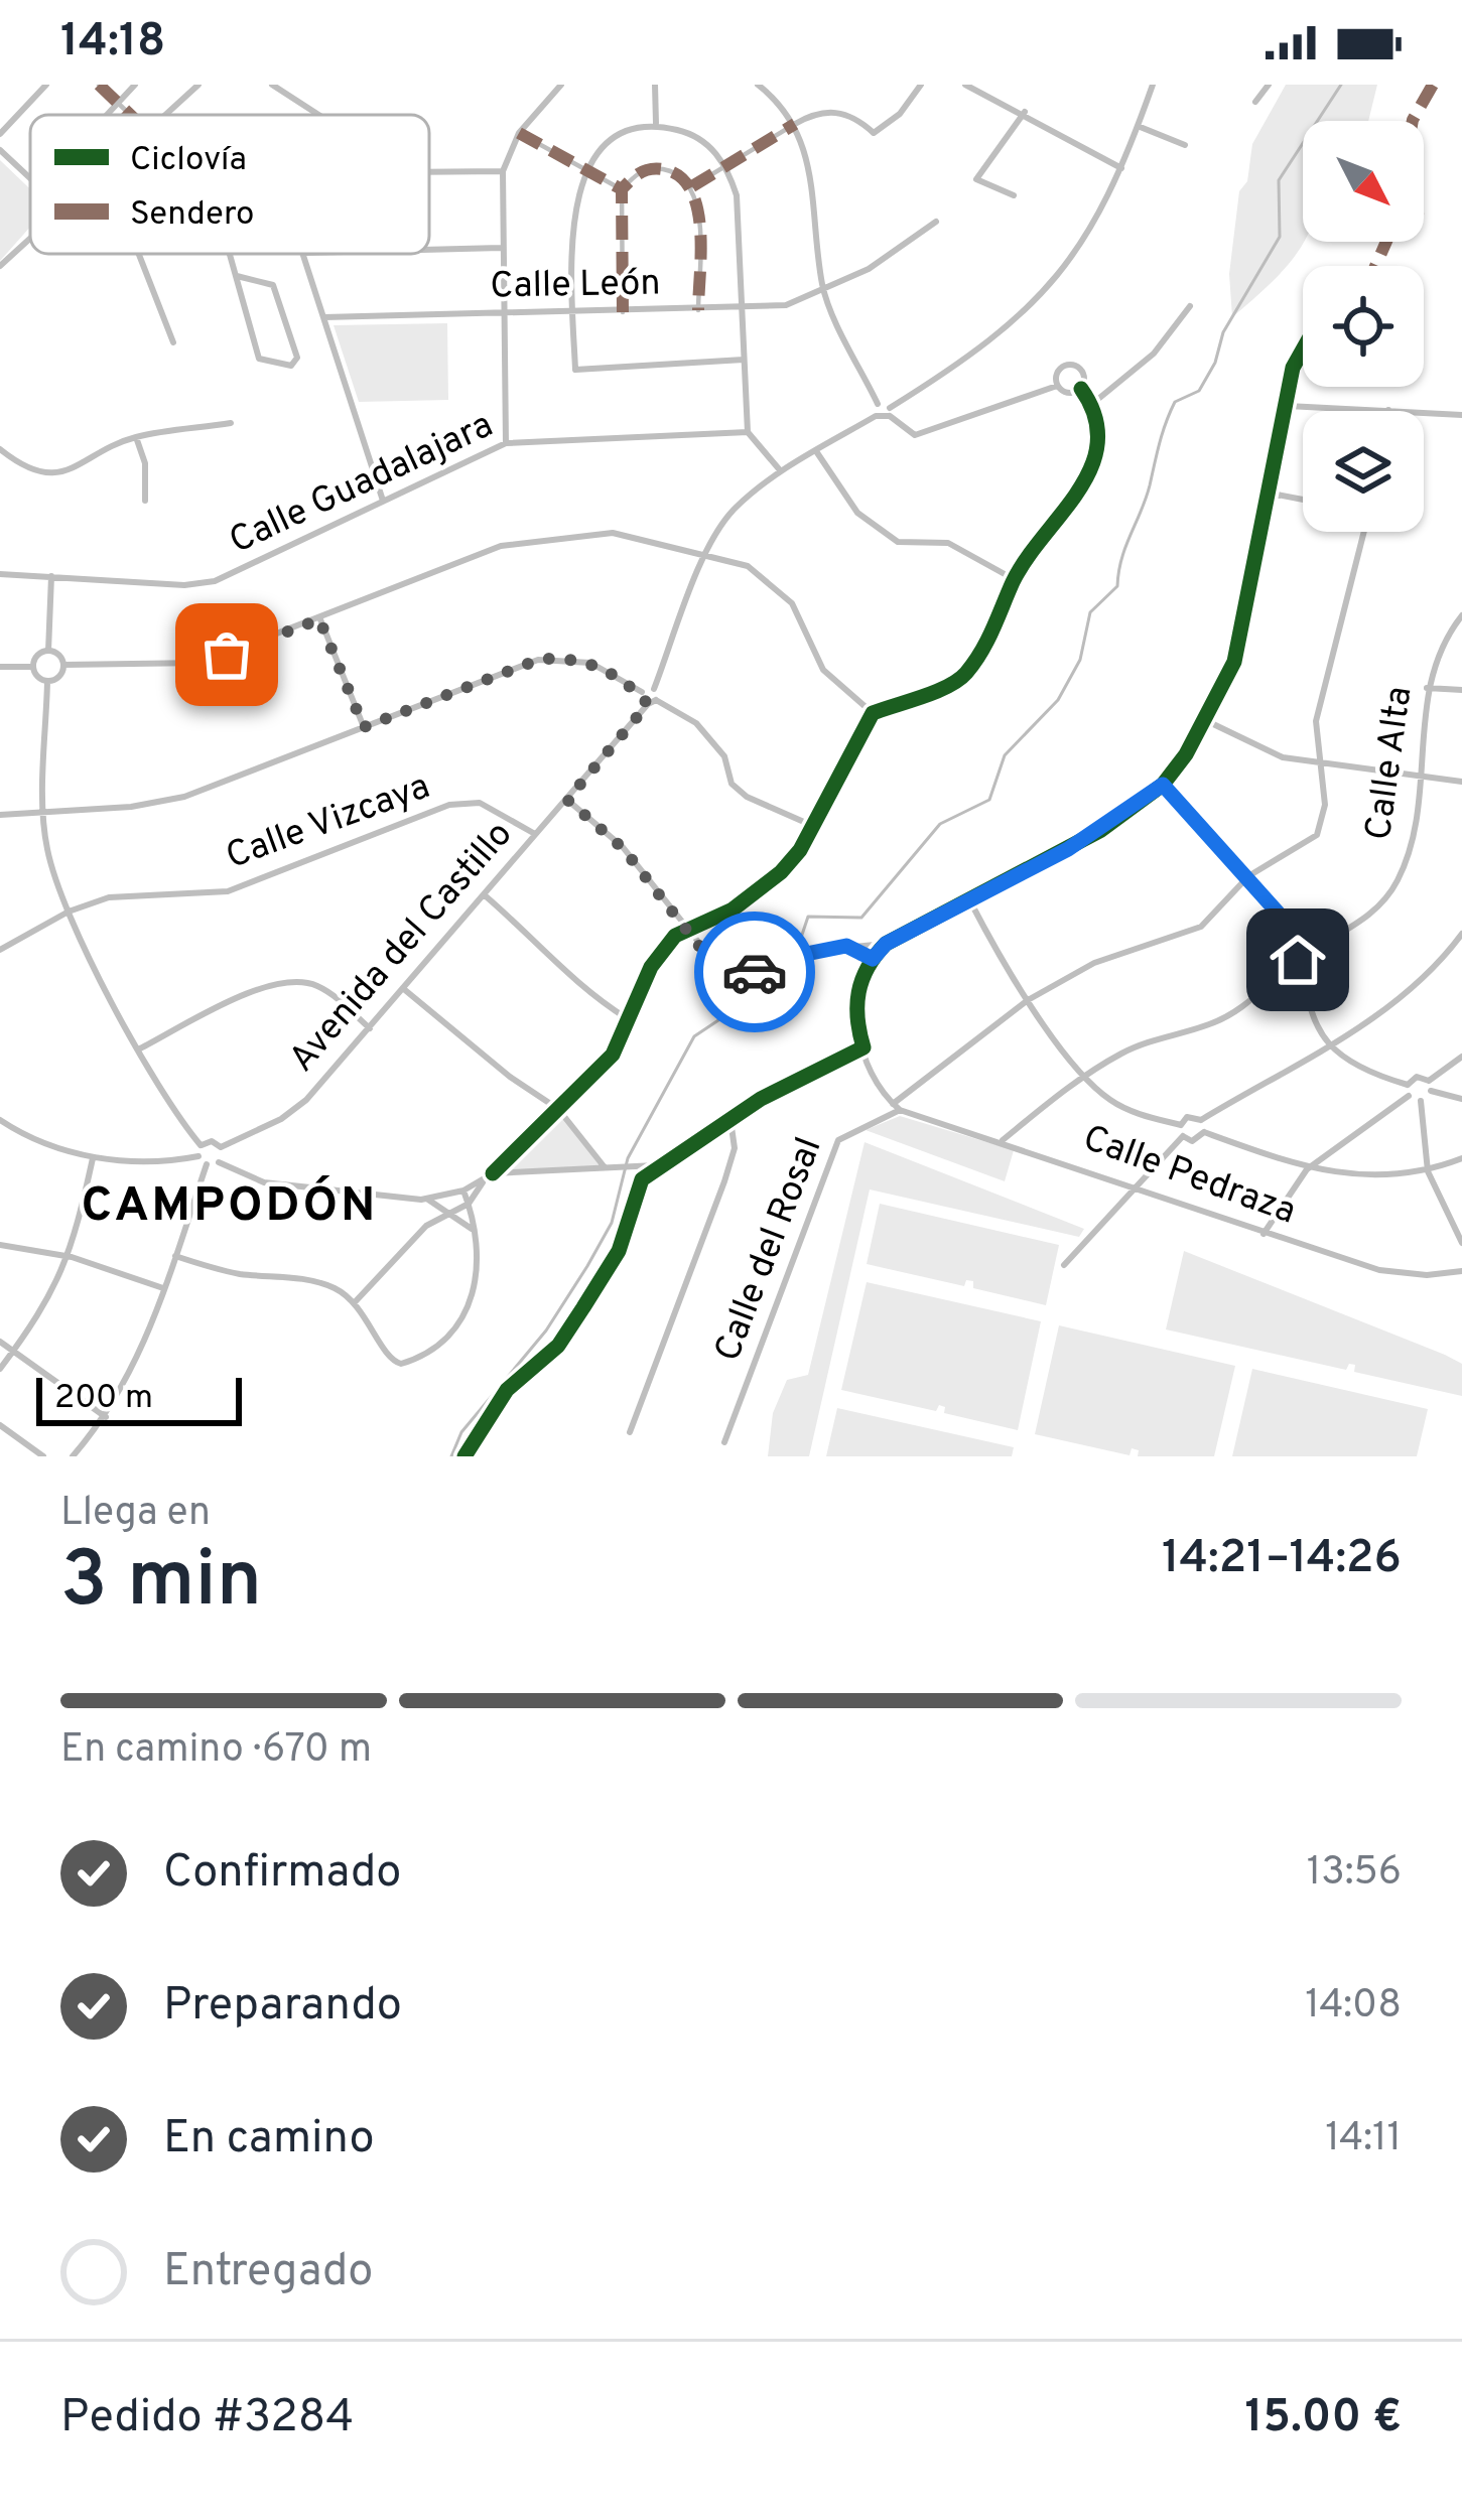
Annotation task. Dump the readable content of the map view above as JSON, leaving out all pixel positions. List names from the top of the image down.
{
  "streets": {
    "street": [
      "Calle León",
      "Calle Guadalajara",
      "Calle Alta",
      "Calle Vizcaya",
      "Avenida del Castillo",
      "Calle Pedraza",
      "Calle del Rosal"
    ]
  },
  "crossings": [
    ["Calle Alta", "Calle Pedraza"],
    ["Calle Vizcaya", "Avenida del Castillo"],
    ["Calle Pedraza", "Calle del Rosal"]
  ],
  "districts": ["CAMPODÓN"],
  "legend": ["Ciclovía", "Sendero"],
  "scale_bar": "200 m",
  "north": "bottom right",
  "page": {
    "status": "14:18",
    "scale": "200 m",
    "heading": ["3 min", "Llega en", "14:21–14:26"],
    "panel": ["Pedido #3284", "15.00 €"],
    "bar": "En camino · 670 m",
    "list": [
      ["Confirmado", "13:56"],
      ["Preparando", "14:08"],
      ["En camino", "14:11"],
      "Entregado"
    ]
  }
}
